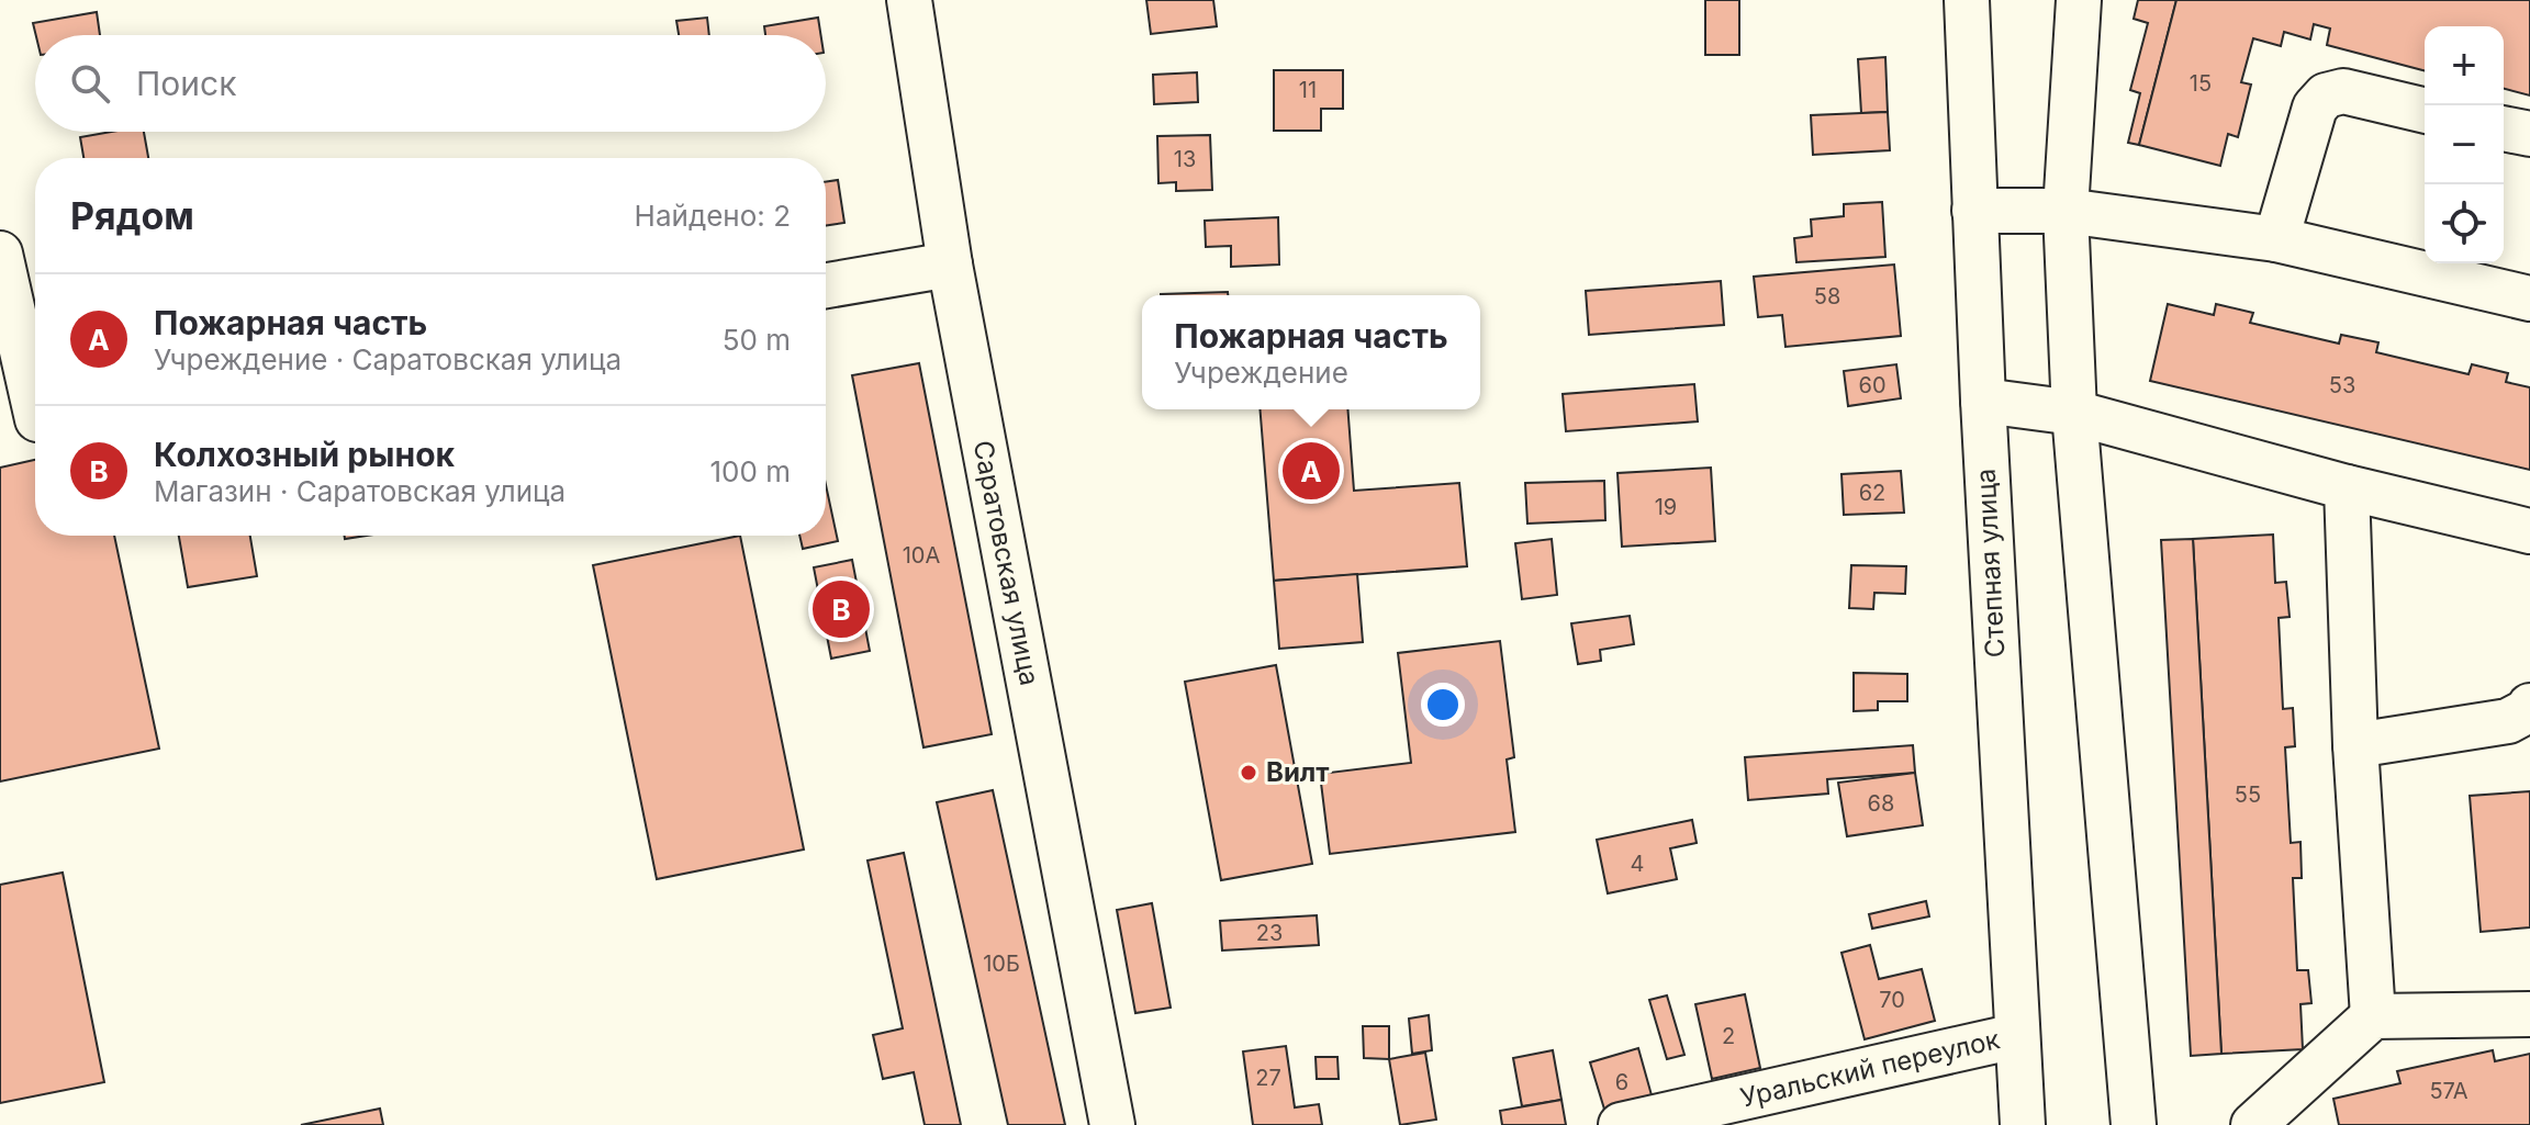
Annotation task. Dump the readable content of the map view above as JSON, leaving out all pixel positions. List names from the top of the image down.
{
  "streets": {
    "street": ["Саратовская улица", "Степная улица", "Уральский переулок"]
  },
  "crossings": [
    ["Степная улица", "Уральский переулок"]
  ],
  "places": ["Вилт"],
  "house_numbers": [
    "15",
    "11",
    "13",
    "58",
    "60",
    "53",
    "62",
    "19",
    "10А",
    "55",
    "68",
    "4",
    "23",
    "10Б",
    "70",
    "2",
    "27",
    "6",
    "57А"
  ],
  "page": {
    "map_buttons": ["+", "−"],
    "search": "Поиск",
    "heading": ["Рядом", "Найдено: 2"],
    "list": [
      {
        "mark": "A",
        "name": "Пожарная часть",
        "note": "Учреждение · Саратовская улица",
        "value": "50 m"
      },
      {
        "mark": "B",
        "name": "Колхозный рынок",
        "note": "Магазин · Саратовская улица",
        "value": "100 m"
      }
    ],
    "popup": ["Пожарная часть", "Учреждение"],
    "pins": ["A", "B"]
  }
}
